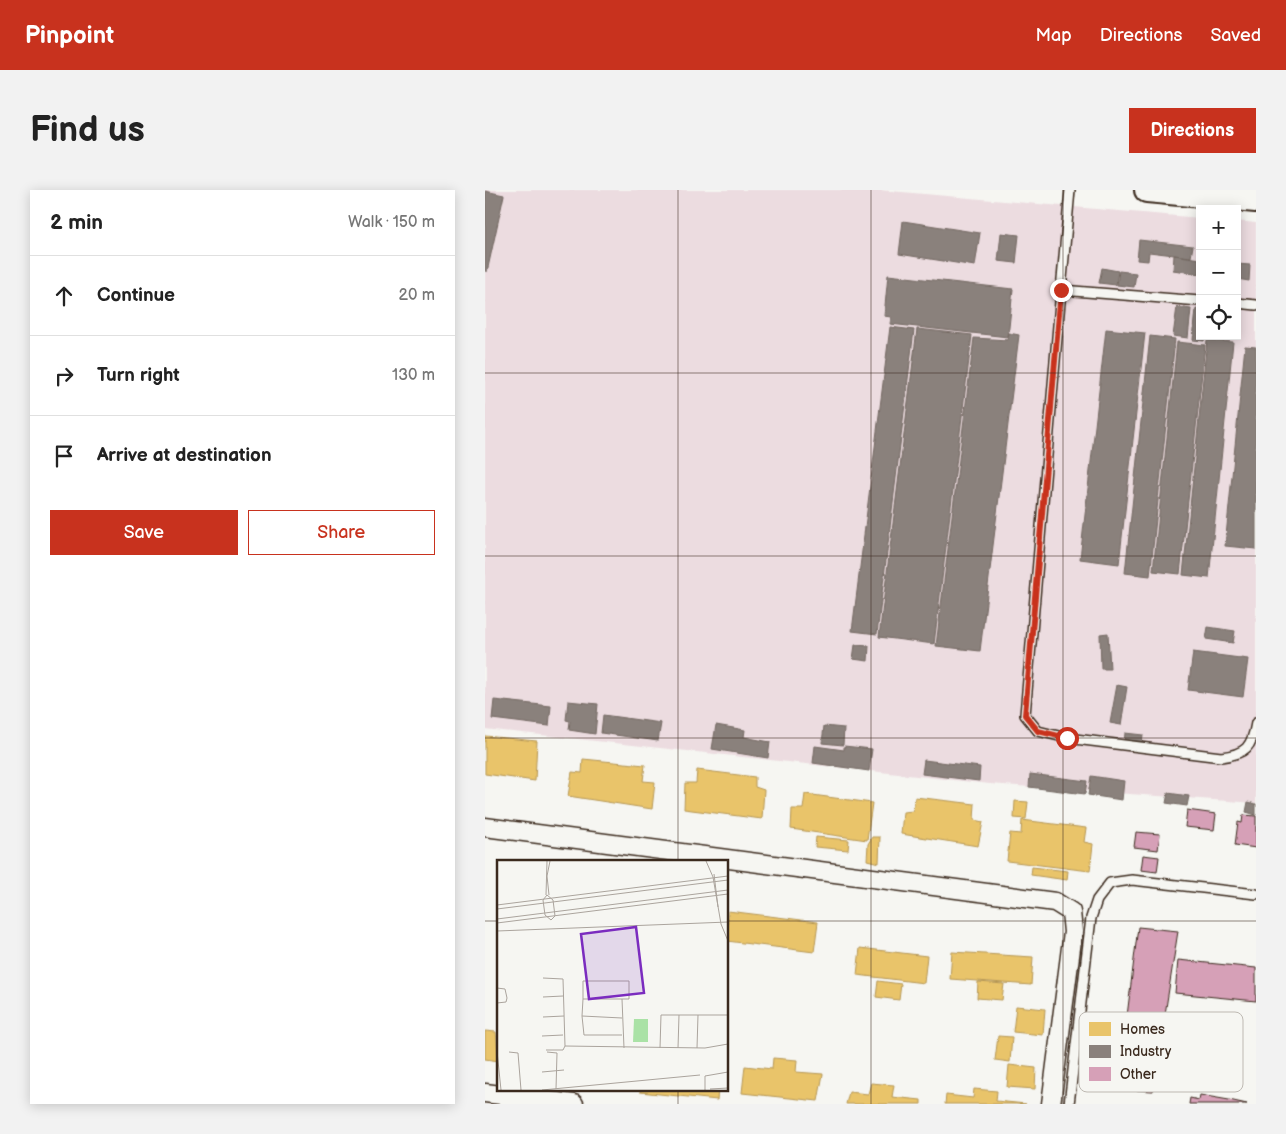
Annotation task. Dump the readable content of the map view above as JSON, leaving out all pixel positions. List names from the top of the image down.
{
  "legend": ["Homes", "Industry", "Other"],
  "page": {
    "header": "Pinpoint",
    "nav": ["Map", "Directions", "Saved"],
    "buttons": [
      "Directions",
      ["Save", "Share"]
    ],
    "title": "Find us",
    "heading": ["2 min", "Walk · 150 m"],
    "map_buttons": ["+", "−"],
    "list": [
      ["Continue", "20 m"],
      ["Turn right", "130 m"],
      "Arrive at destination"
    ]
  }
}
